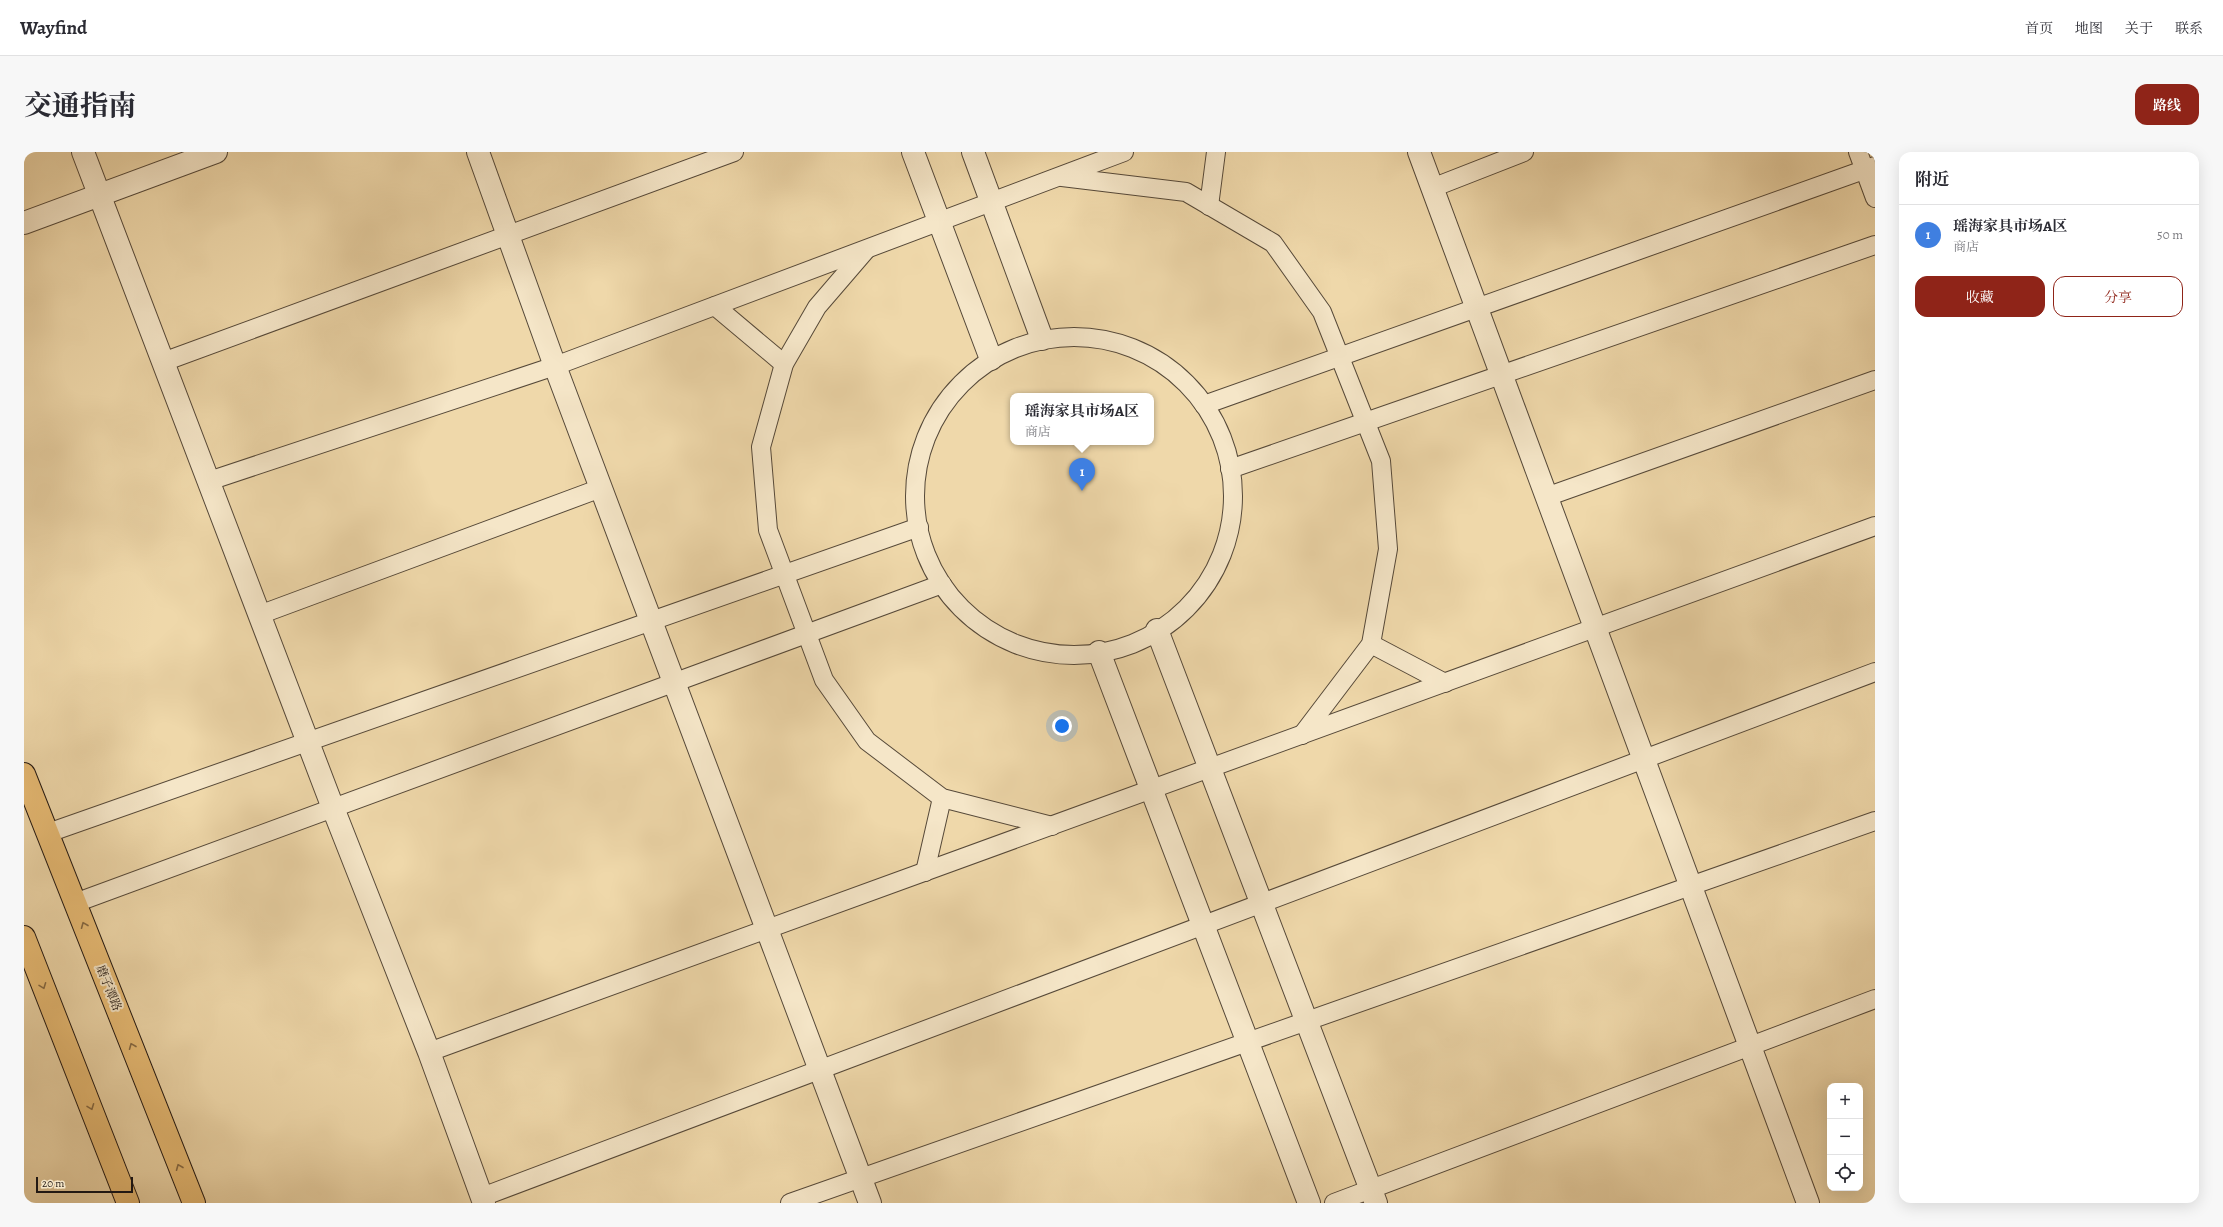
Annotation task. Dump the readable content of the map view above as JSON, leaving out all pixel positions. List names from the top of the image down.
{
  "streets": {
    "highway": ["磨子潭路"]
  },
  "scale_bar": "20 m",
  "page": {
    "header": "Wayfind",
    "nav": [
      "首页",
      "地图",
      "关于",
      "联系"
    ],
    "title": "交通指南",
    "buttons": [
      "路线",
      ["收藏", "分享"]
    ],
    "heading": "附近",
    "list": [
      {
        "mark": "1",
        "name": "瑶海家具市场A区",
        "note": "商店",
        "value": "50 m"
      }
    ],
    "popup": ["瑶海家具市场A区", "商店"],
    "pins": "1",
    "map_buttons": ["+", "−"],
    "scale": "20 m"
  }
}
